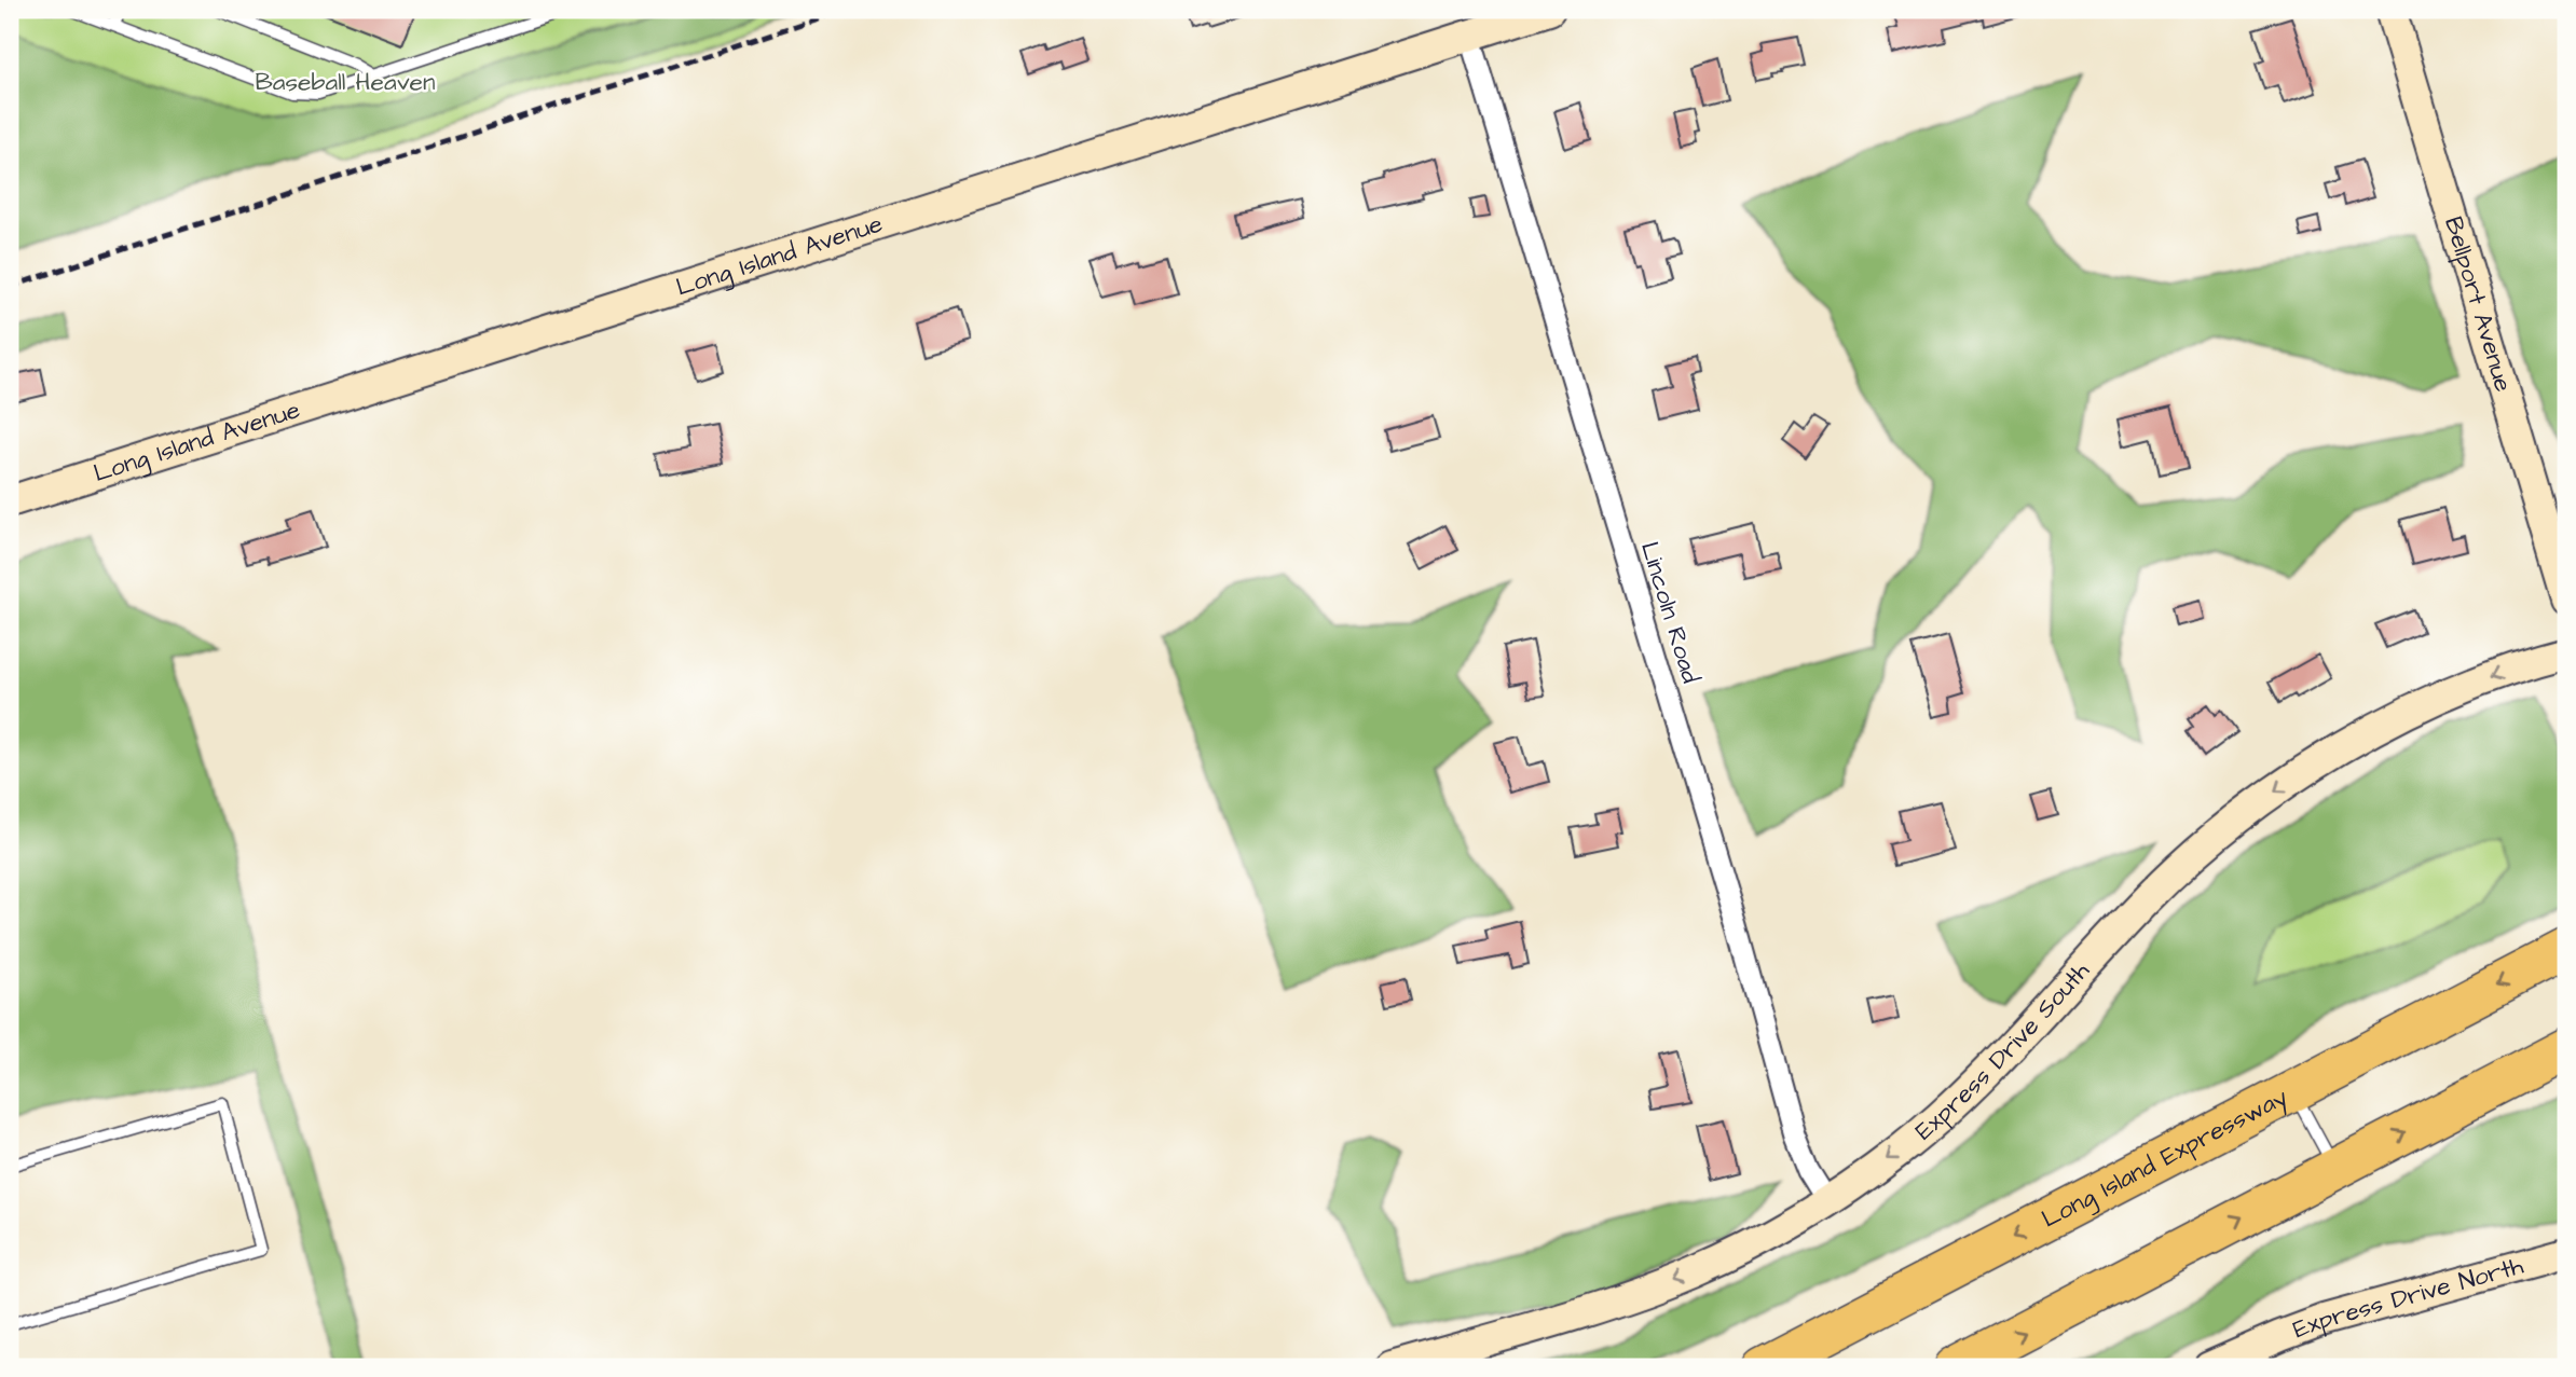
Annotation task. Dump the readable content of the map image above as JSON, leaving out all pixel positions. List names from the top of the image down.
{
  "streets": {
    "highway": ["Long Island Expressway"],
    "main road": [
      "Long Island Avenue",
      "Bellport Avenue",
      "Express Drive South",
      "Express Drive North"
    ],
    "street": ["Lincoln Road"]
  },
  "crossings": [
    ["Long Island Avenue", "Lincoln Road"],
    ["Lincoln Road", "Express Drive South"]
  ],
  "one_way": ["Express Drive South"],
  "parks": ["Baseball Heaven"]
}
